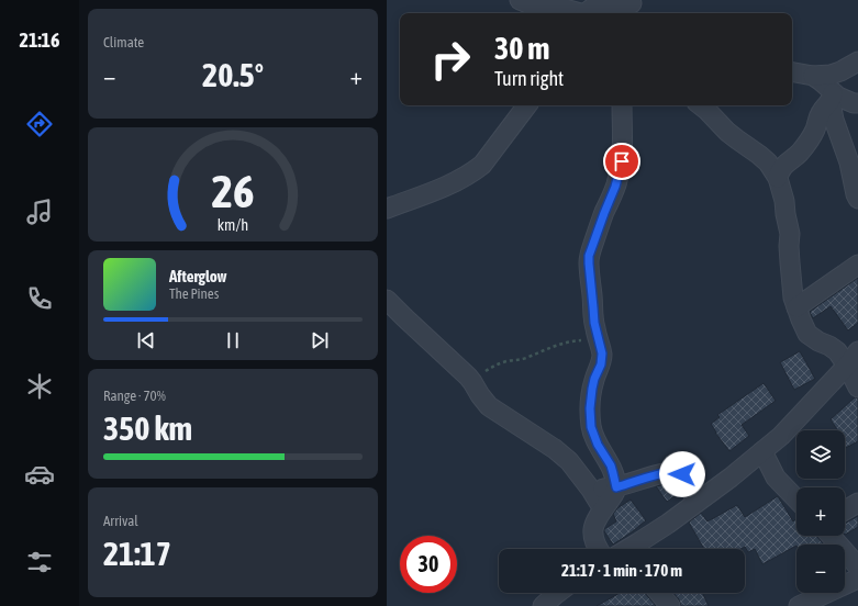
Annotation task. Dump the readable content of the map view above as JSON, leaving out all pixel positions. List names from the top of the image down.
{
  "page": {
    "tabs": "21:16",
    "tile": [
      "Climate",
      ["Range · 70%", "350 km"],
      ["Arrival", "21:17"]
    ],
    "turn": ["30 m", "Turn right"],
    "heat": ["−", "20.5°", "+"],
    "song": ["Afterglow", "The Pines"],
    "map_buttons": ["+", "−"],
    "limit": "30",
    "trip": "21:17 · 1 min · 170 m",
    "gauge": ["26", "km/h"]
  }
}
